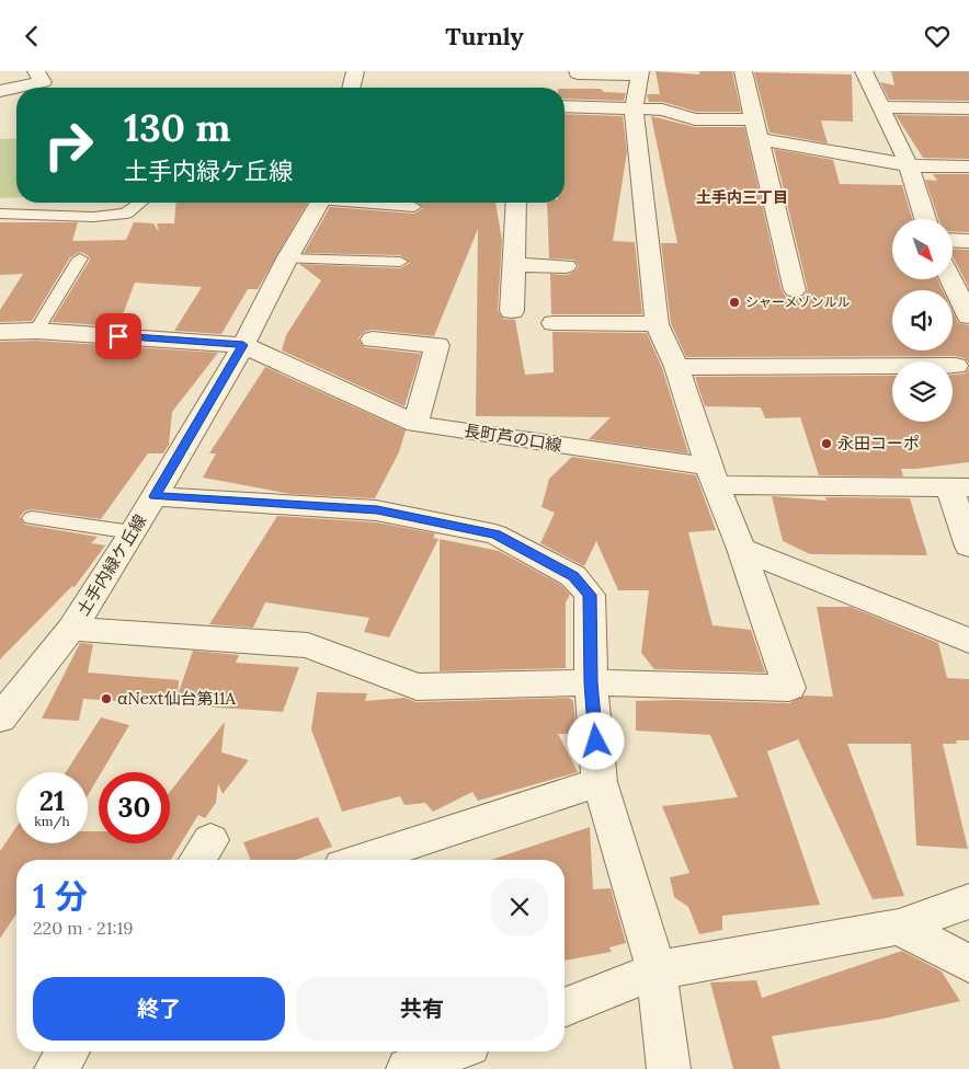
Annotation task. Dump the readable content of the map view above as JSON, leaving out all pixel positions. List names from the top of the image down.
{
  "streets": {
    "street": ["長町芦の口線", "土手内緑ケ丘線"]
  },
  "crossings": [
    ["長町芦の口線", "土手内緑ケ丘線"]
  ],
  "districts": ["土手内三丁目"],
  "places": ["シャーメゾンルル", "永田コーポ", "αNext仙台第11A"],
  "north": "bottom right",
  "page": {
    "header": "Turnly",
    "turn": ["130 m", "土手内緑ケ丘線"],
    "speed": "21 km/h",
    "limit": "30",
    "heading": ["1 分", "220 m · 21:19"],
    "buttons": ["終了", "共有"]
  }
}
